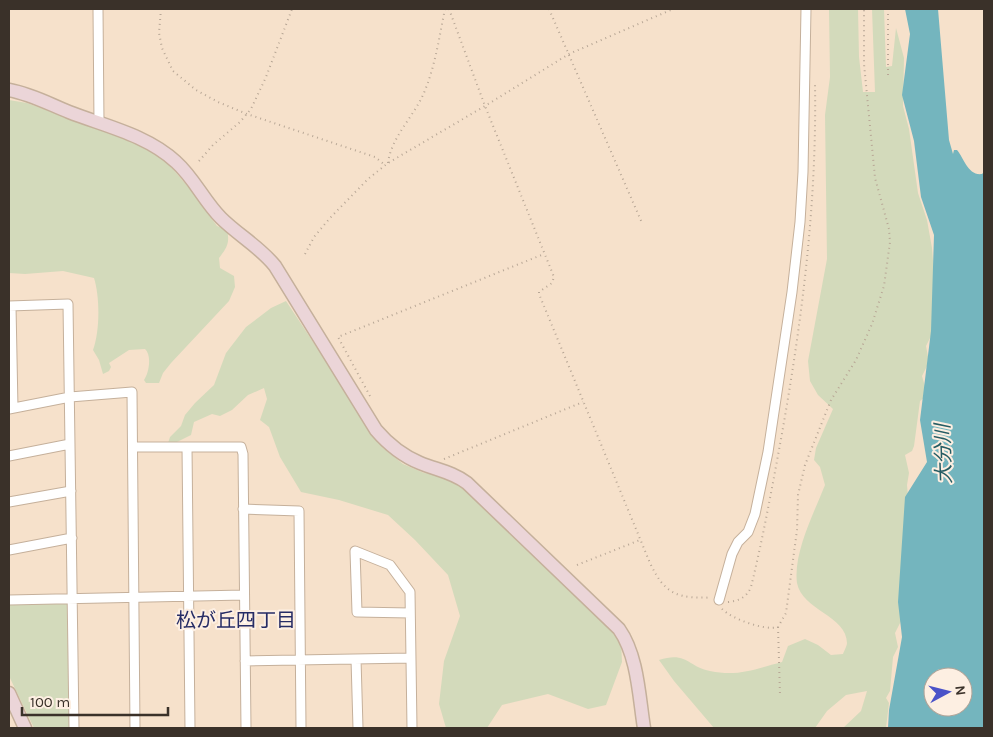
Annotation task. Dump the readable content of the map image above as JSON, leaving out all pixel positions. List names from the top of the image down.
{
  "districts": ["松が丘四丁目"],
  "water": ["大分川"],
  "scale_bar": "100 m",
  "north": "right"
}
